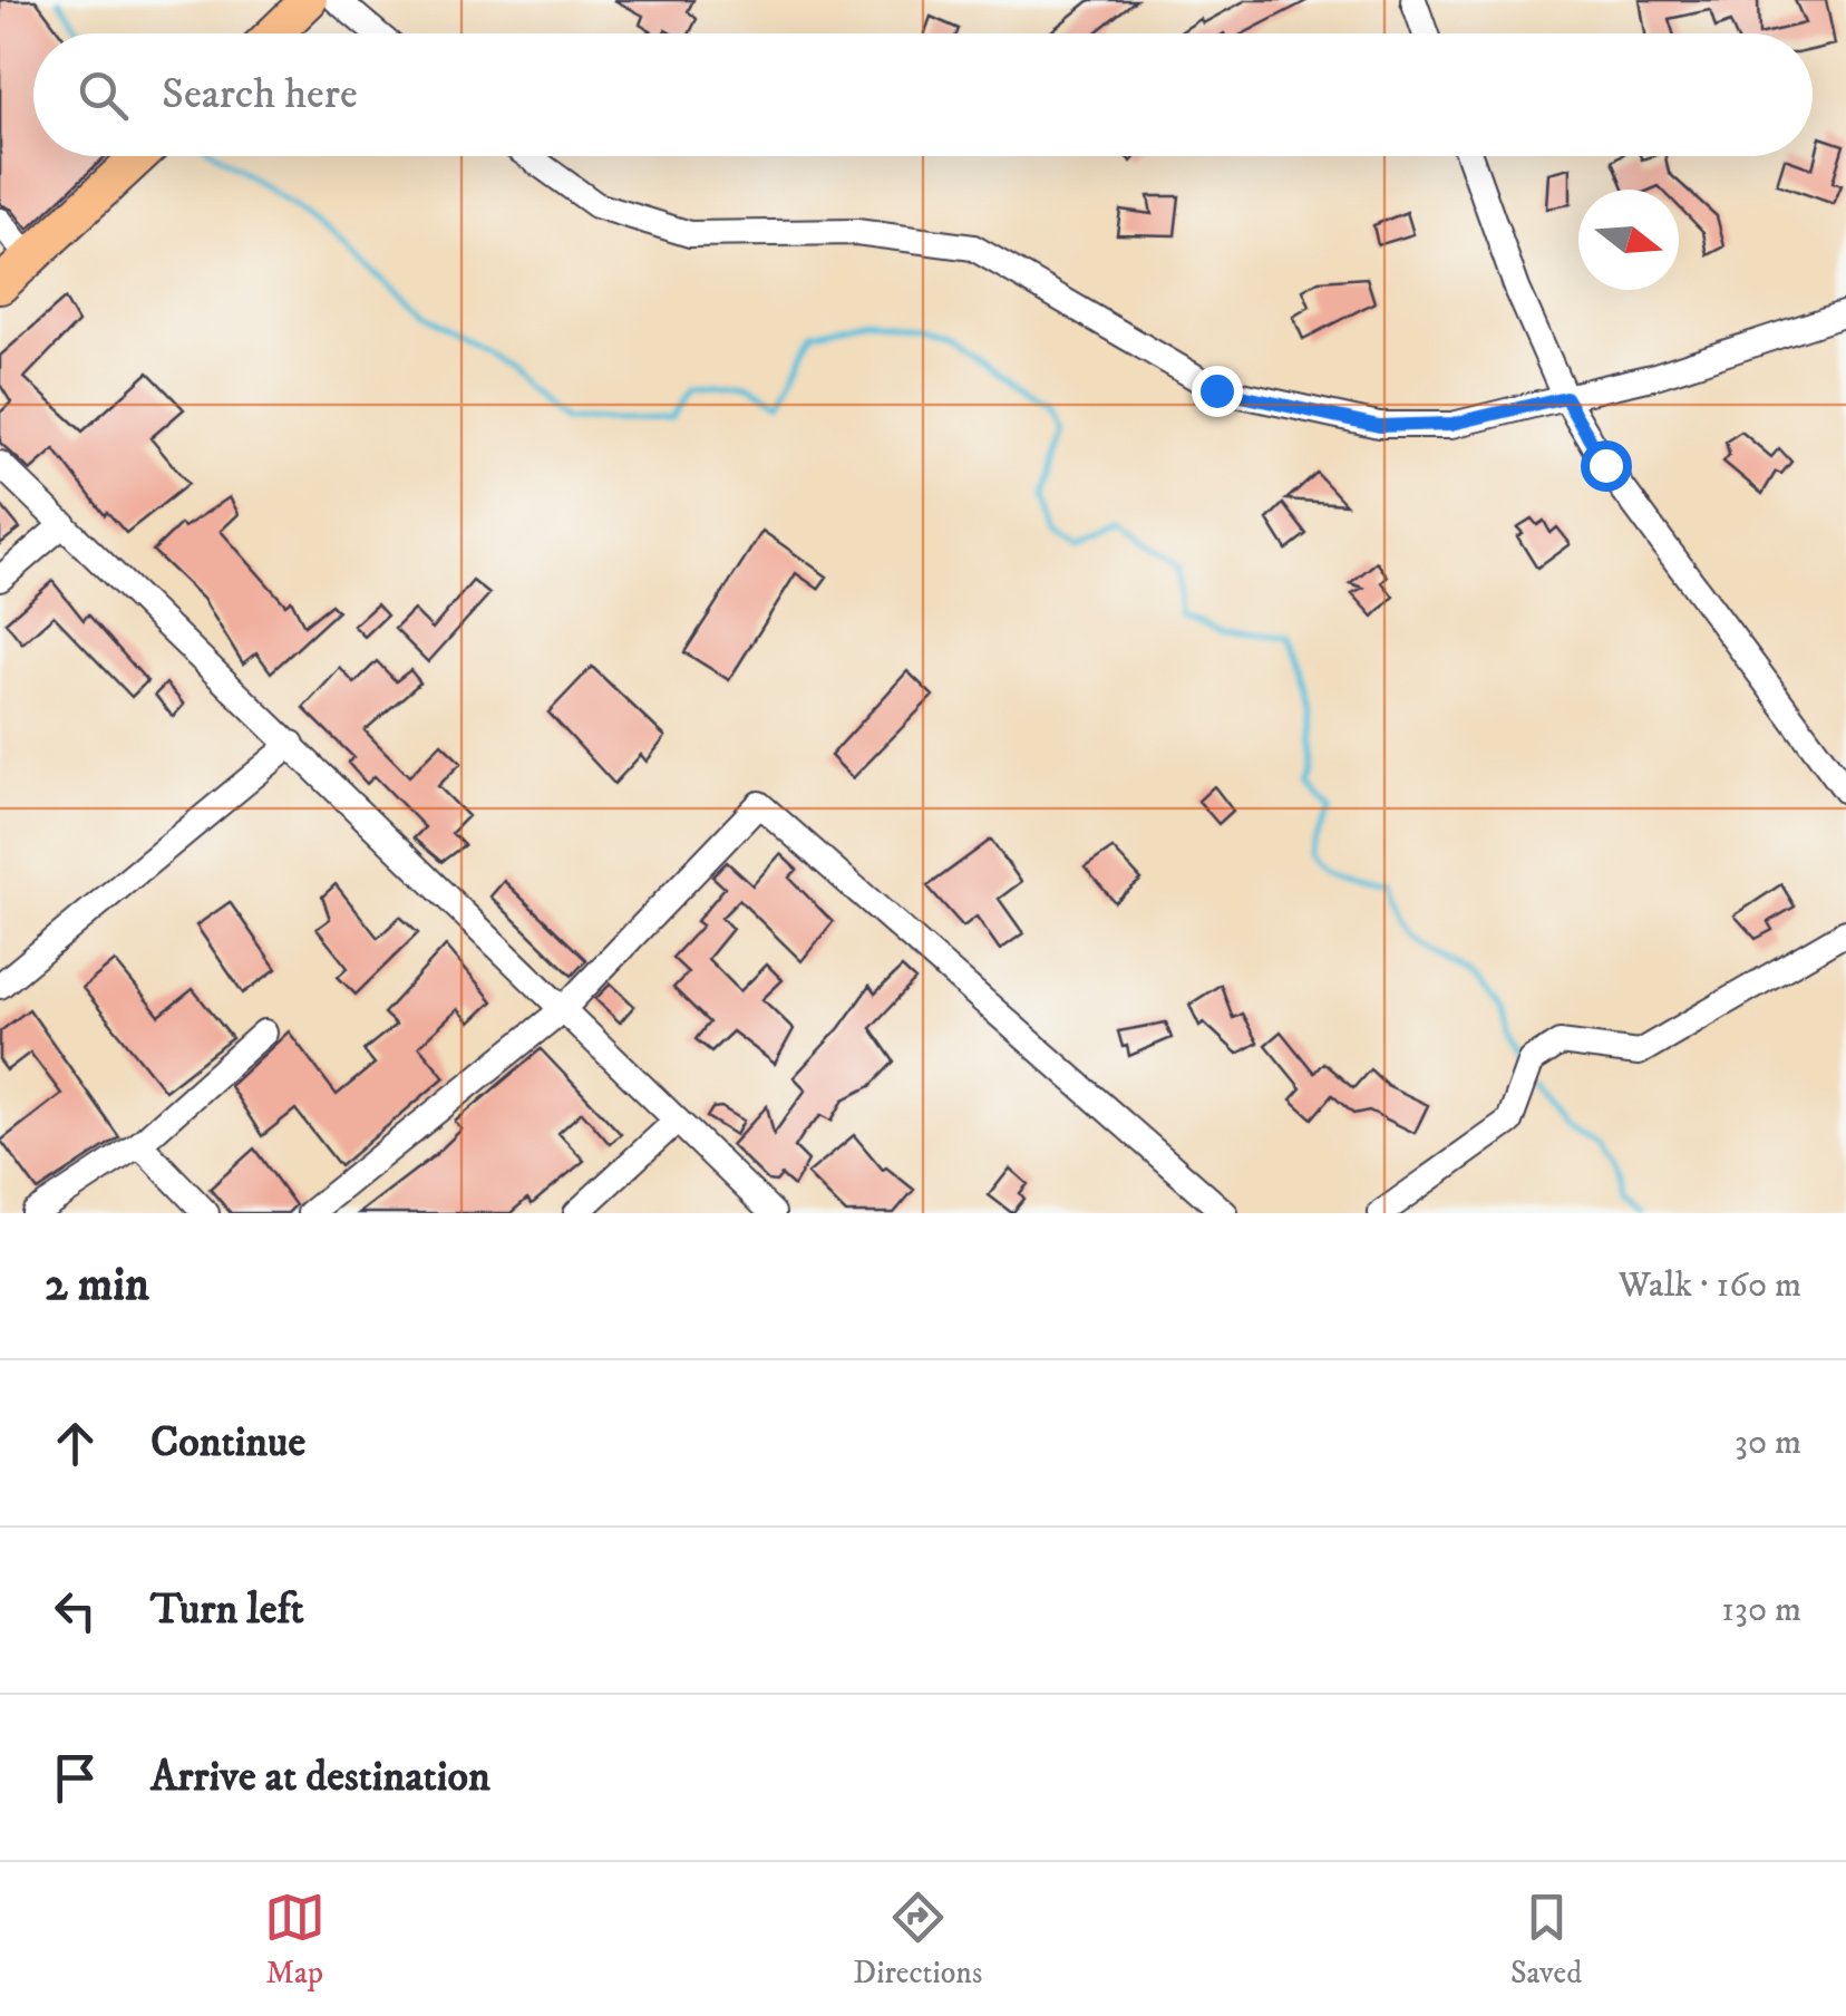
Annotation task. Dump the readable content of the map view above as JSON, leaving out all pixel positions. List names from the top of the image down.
{
  "north": "right",
  "page": {
    "search": "Search here",
    "heading": ["2 min", "Walk · 160 m"],
    "list": [
      ["Continue", "30 m"],
      ["Turn left", "130 m"],
      "Arrive at destination"
    ],
    "nav": ["Map", "Directions", "Saved"]
  }
}
